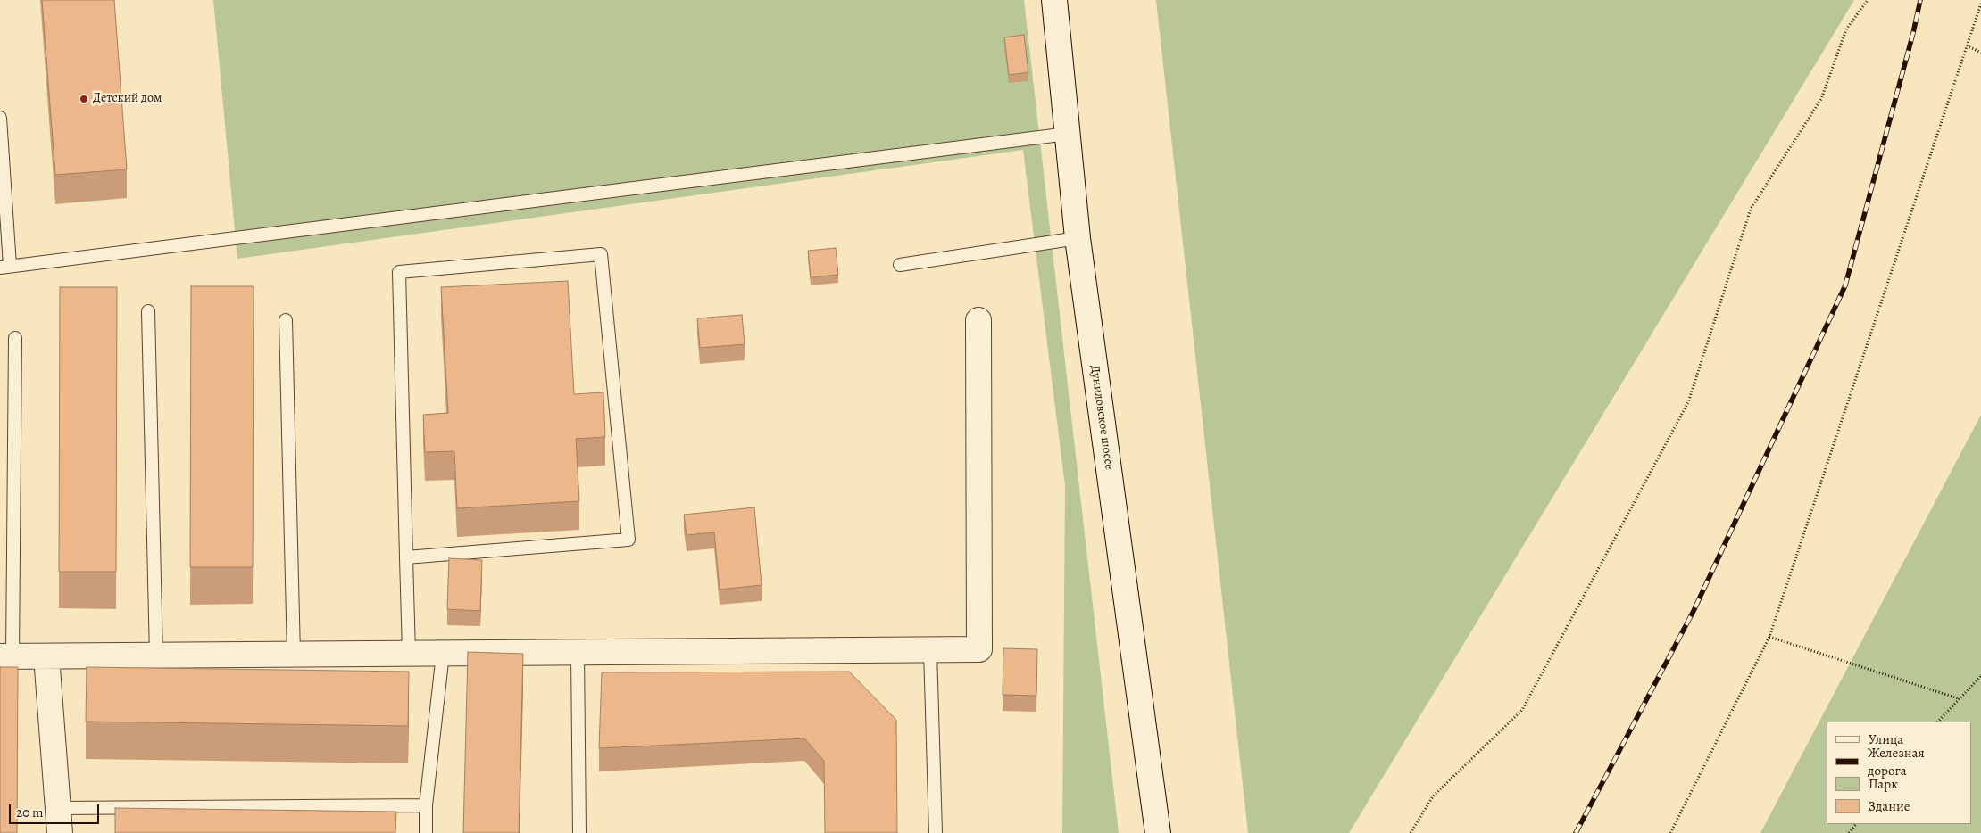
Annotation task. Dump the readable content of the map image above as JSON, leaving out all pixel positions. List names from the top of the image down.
{
  "streets": {
    "street": ["Дуниловское шоссе"]
  },
  "places": ["Детский дом"],
  "legend": [
    "Улица",
    "Железная дорога",
    "Парк",
    "Здание"
  ],
  "scale_bar": "20 m"
}
